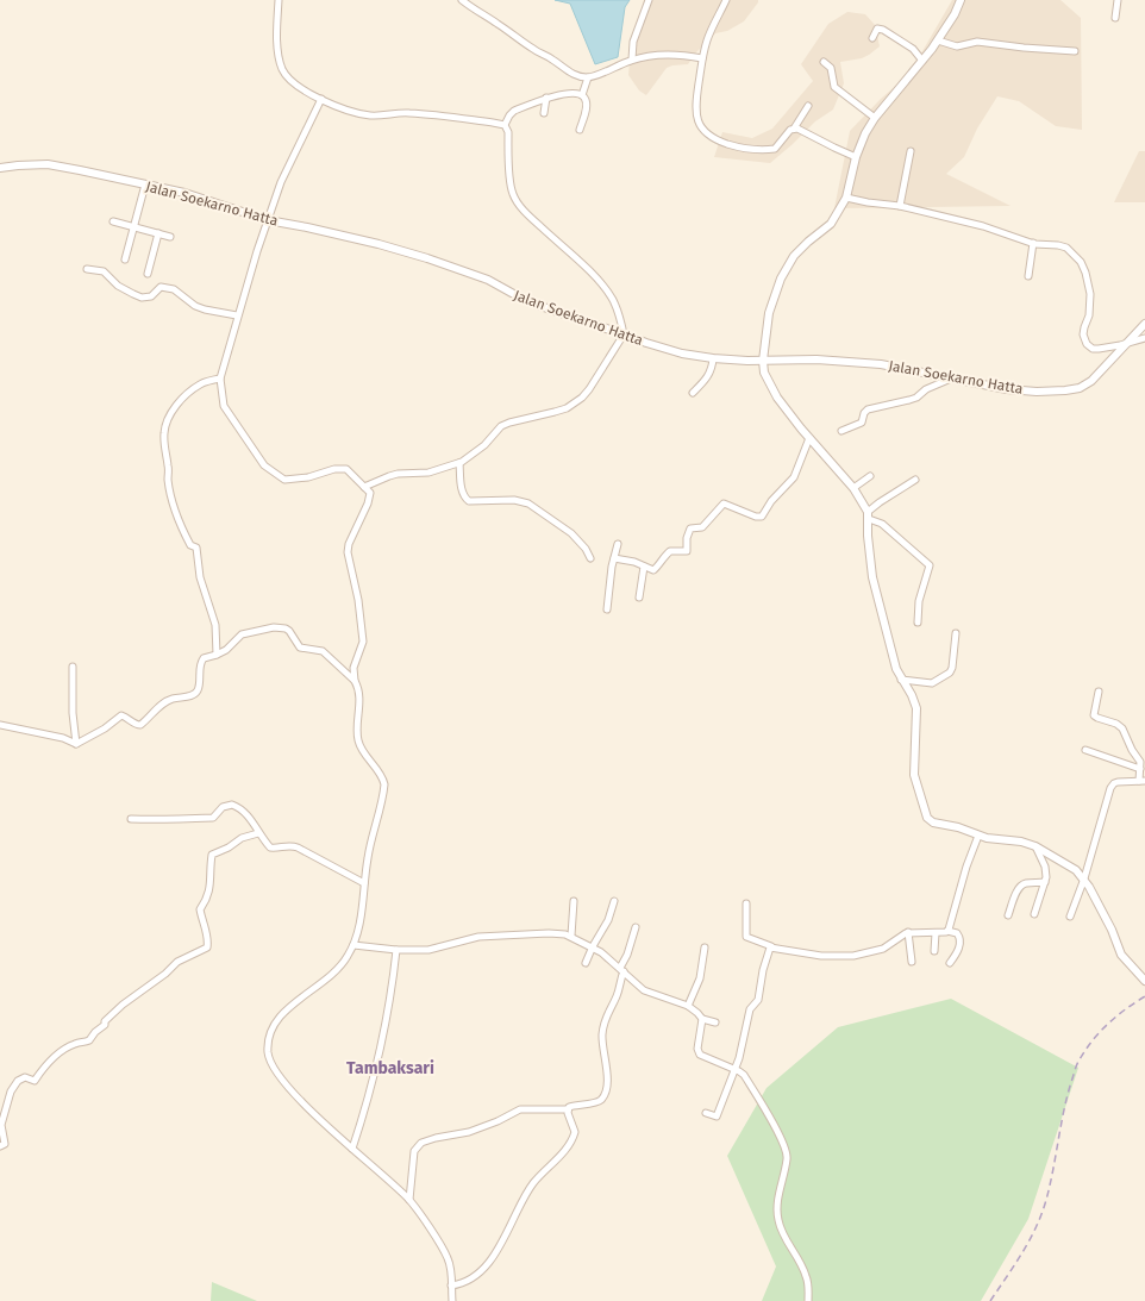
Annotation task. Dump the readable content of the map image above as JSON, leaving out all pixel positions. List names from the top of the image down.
{
  "streets": {
    "street": ["Jalan Soekarno Hatta"]
  },
  "districts": ["Tambaksari"]
}
